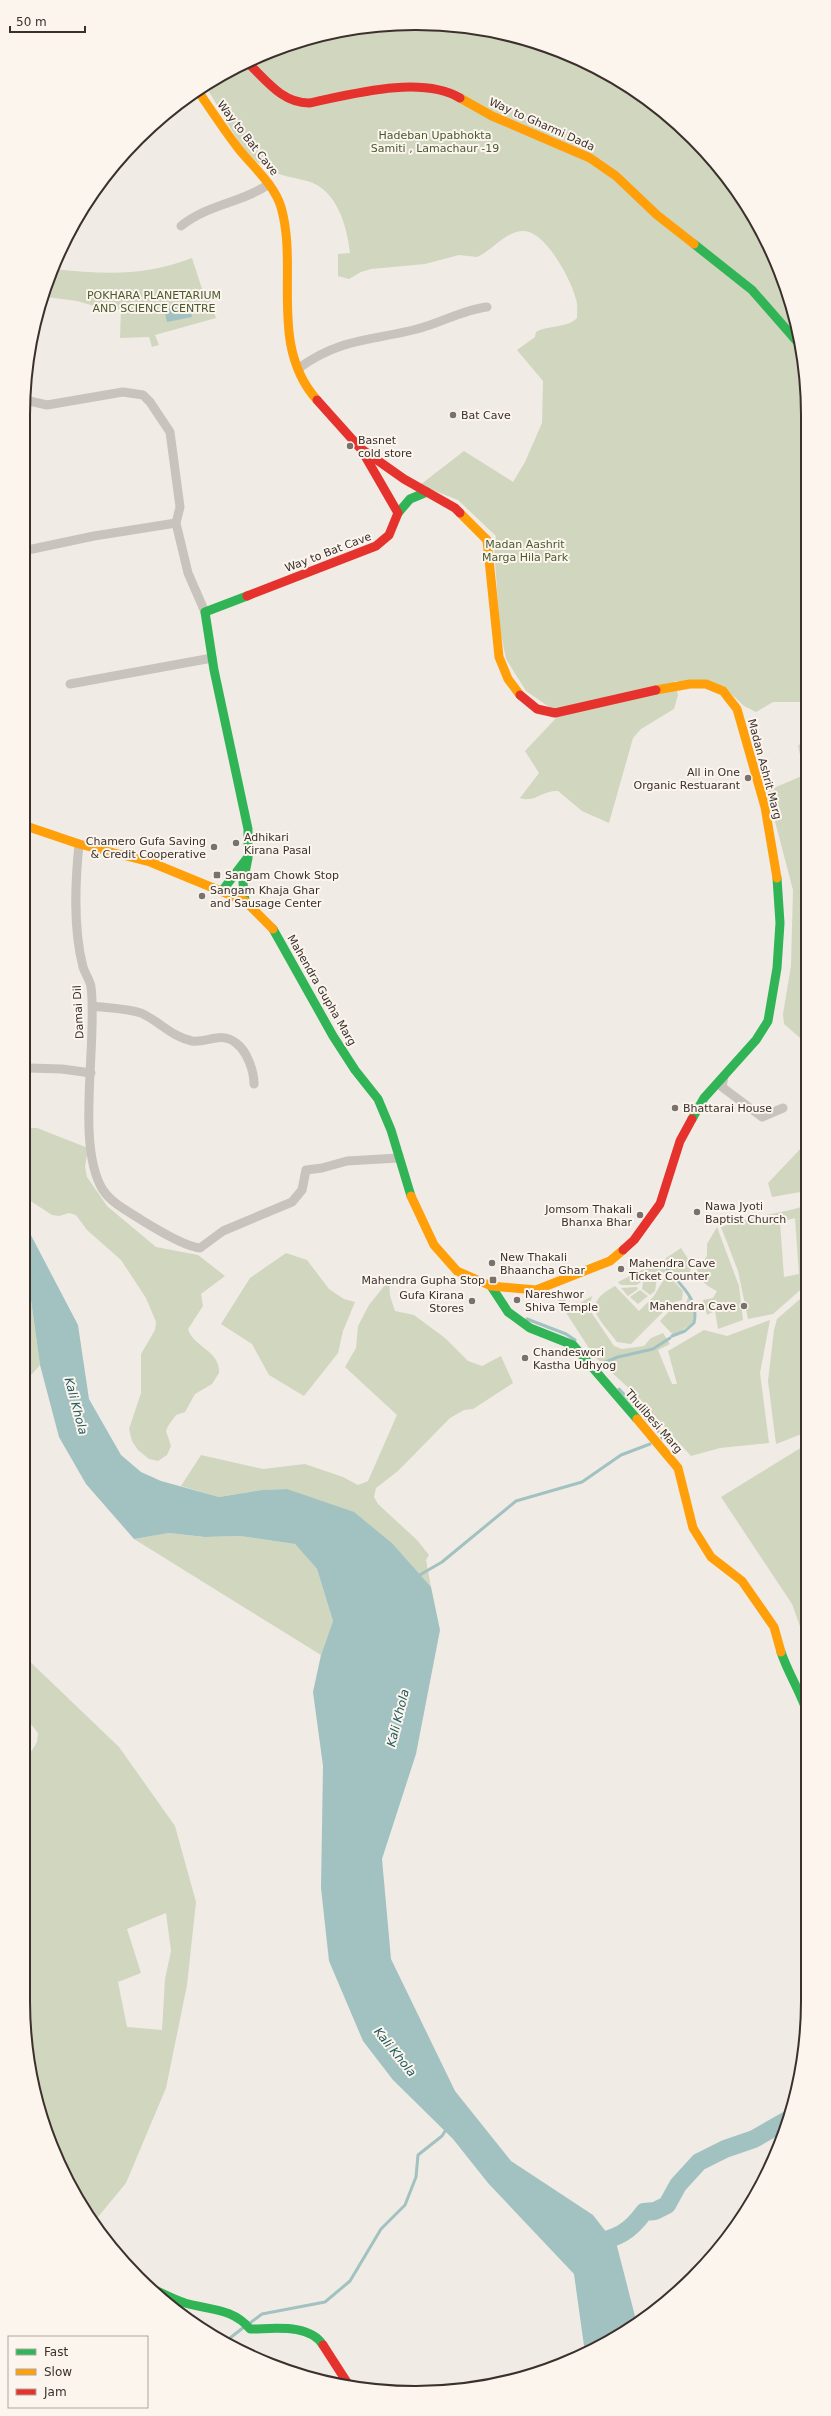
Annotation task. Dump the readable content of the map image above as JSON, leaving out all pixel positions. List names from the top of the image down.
{
  "streets": {
    "main road": [
      "Way to Gharmi Dada",
      "Way to Bat Cave",
      "Madan Ashrit Marg",
      "Mahendra Gupha Marg",
      "Thulibesi Marg"
    ],
    "street": ["Damai Dil"]
  },
  "crossings": [
    ["Way to Bat Cave", "Madan Ashrit Marg"],
    ["Madan Ashrit Marg", "Mahendra Gupha Marg"],
    ["Madan Ashrit Marg", "Thulibesi Marg"],
    ["Mahendra Gupha Marg", "Damai Dil"],
    ["Mahendra Gupha Marg", "Thulibesi Marg"]
  ],
  "water": ["Kali Khola"],
  "parks": ["Hadeban Upabhokta Samiti , Lamachaur -19", "POKHARA PLANETARIUM AND SCIENCE CENTRE", "Madan Aashrit Marga Hila Park"],
  "places": {
    "other": [
      "Bat Cave",
      "Basnet cold store",
      "All in One Organic Restuarant",
      "Adhikari Kirana Pasal",
      "Chamero Gufa Saving & Credit Cooperative",
      "Sangam Khaja Ghar and Sausage Center",
      "Bhattarai House",
      "Nawa Jyoti Baptist Church",
      "Jomsom Thakali Bhanxa Bhar",
      "New Thakali Bhaancha Ghar",
      "Mahendra Cave Ticket Counter",
      "Nareshwor Shiva Temple",
      "Gufa Kirana Stores",
      "Mahendra Cave",
      "Chandeswori Kastha Udhyog"
    ],
    "transit": ["Sangam Chowk Stop", "Mahendra Gupha Stop"]
  },
  "legend": ["Fast", "Slow", "Jam"],
  "scale_bar": "50 m"
}
